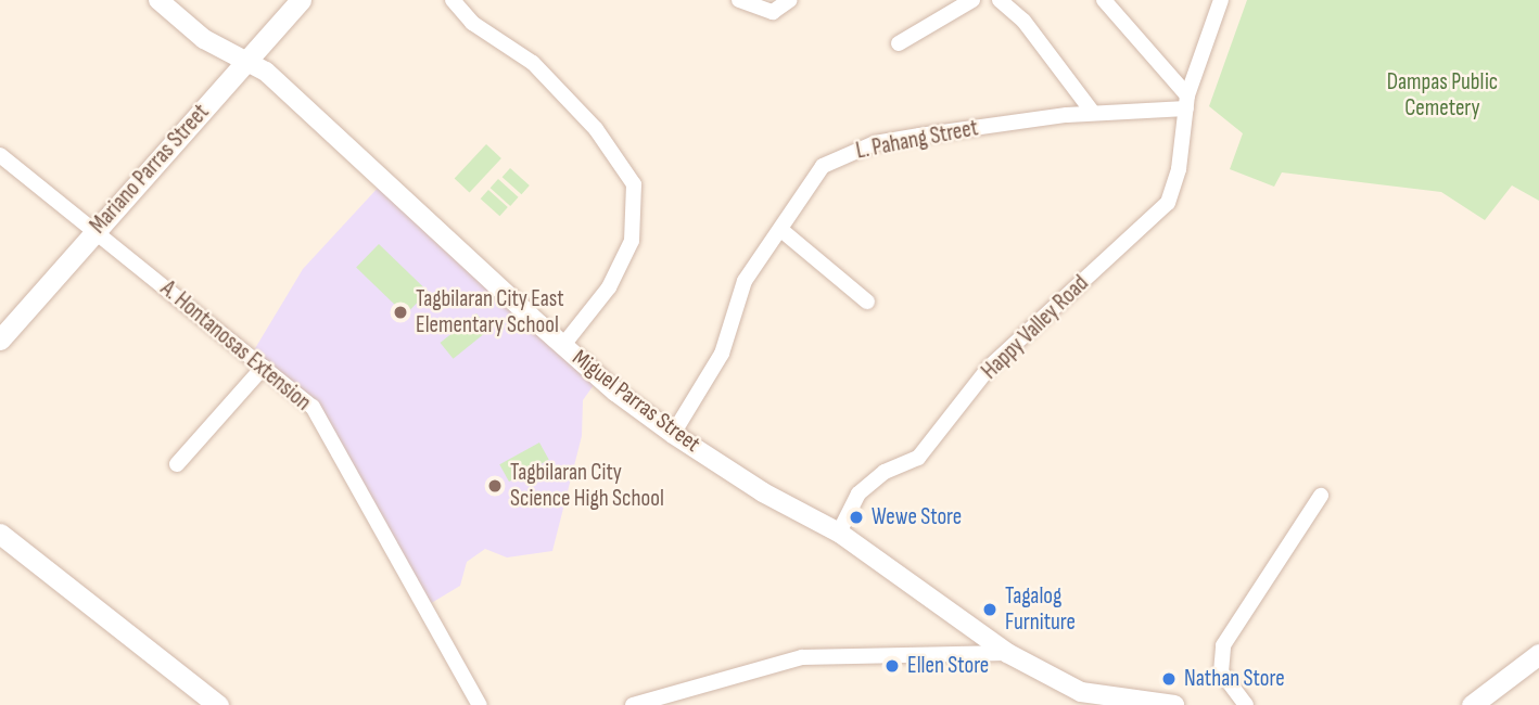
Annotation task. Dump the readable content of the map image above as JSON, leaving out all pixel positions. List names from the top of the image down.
{
  "streets": {
    "main road": ["Mariano Parras Street"],
    "street": [
      "L. Pahang Street",
      "Happy Valley Road",
      "A. Hontanosas Extension",
      "Miguel Parras Street"
    ]
  },
  "crossings": [
    ["L. Pahang Street", "Happy Valley Road"],
    ["L. Pahang Street", "Miguel Parras Street"],
    ["Mariano Parras Street", "A. Hontanosas Extension"],
    ["Mariano Parras Street", "Miguel Parras Street"],
    ["Happy Valley Road", "Miguel Parras Street"]
  ],
  "parks": ["Dampas Public Cemetery"],
  "places": [
    "Tagbilaran City East Elementary School",
    "Tagbilaran City Science High School",
    "Wewe Store",
    "Tagalog Furniture",
    "Ellen Store",
    "Nathan Store"
  ]
}
